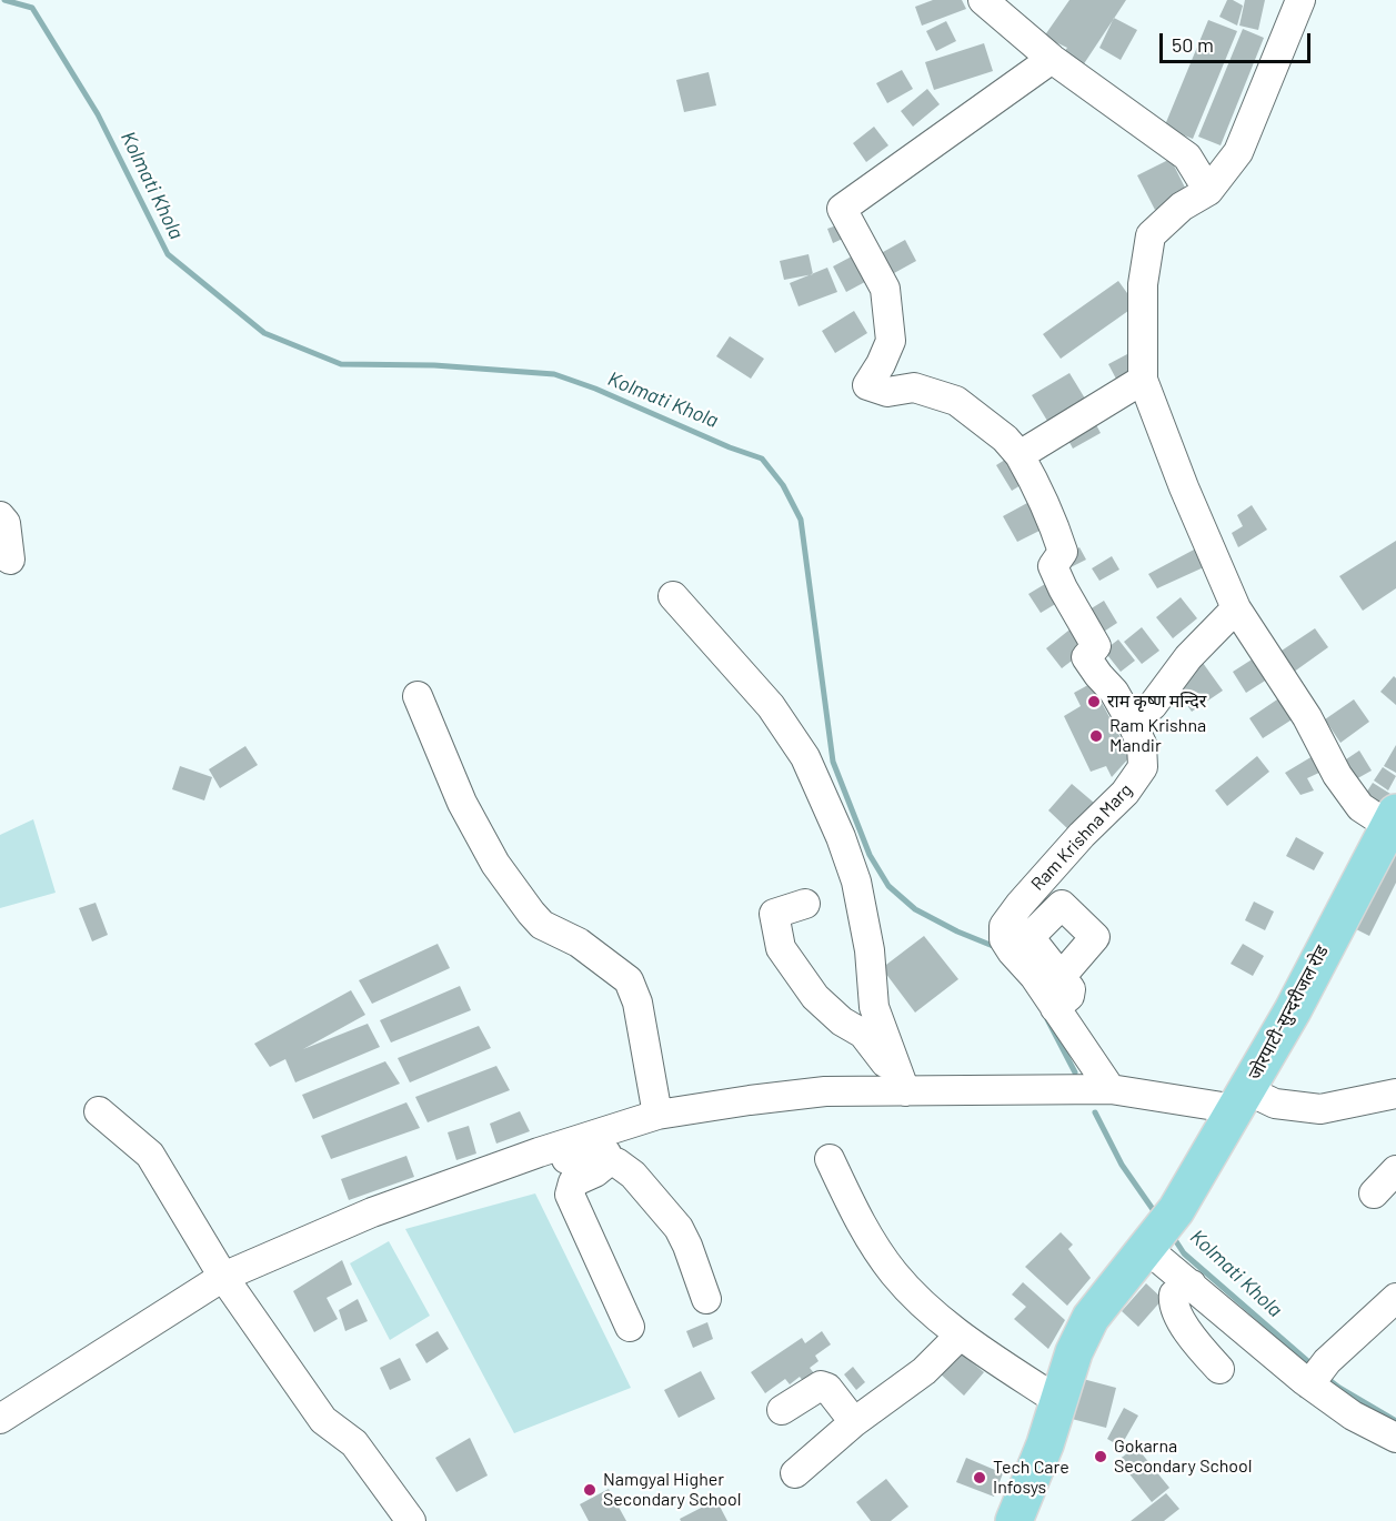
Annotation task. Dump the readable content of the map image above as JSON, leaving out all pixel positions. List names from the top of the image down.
{
  "streets": {
    "main road": ["जोरपाटी-सुन्दरीजल रोड"],
    "street": ["Ram Krishna Marg"]
  },
  "water": ["Kolmati Khola"],
  "places": [
    "राम कृष्ण मन्दिर",
    "Ram Krishna Mandir",
    "Gokarna Secondary School",
    "Tech Care Infosys",
    "Namgyal Higher Secondary School"
  ],
  "scale_bar": "50 m"
}
